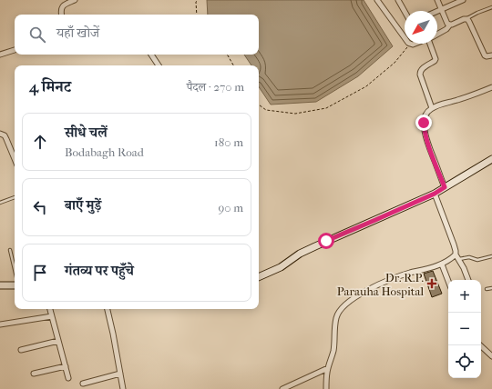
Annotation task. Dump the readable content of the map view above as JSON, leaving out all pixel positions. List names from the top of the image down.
{
  "places": {
    "health": ["Dr. R.P. Parauha Hospital"]
  },
  "north": "bottom left",
  "page": {
    "search": "यहाँ खोजें",
    "heading": ["4 मिनट", "पैदल · 270 m"],
    "list": [
      ["सीधे चलें", "Bodabagh Road", "180 m"],
      ["बाएँ मुड़ें", "90 m"],
      "गंतव्य पर पहुँचे"
    ],
    "map_buttons": ["+", "−"]
  }
}
